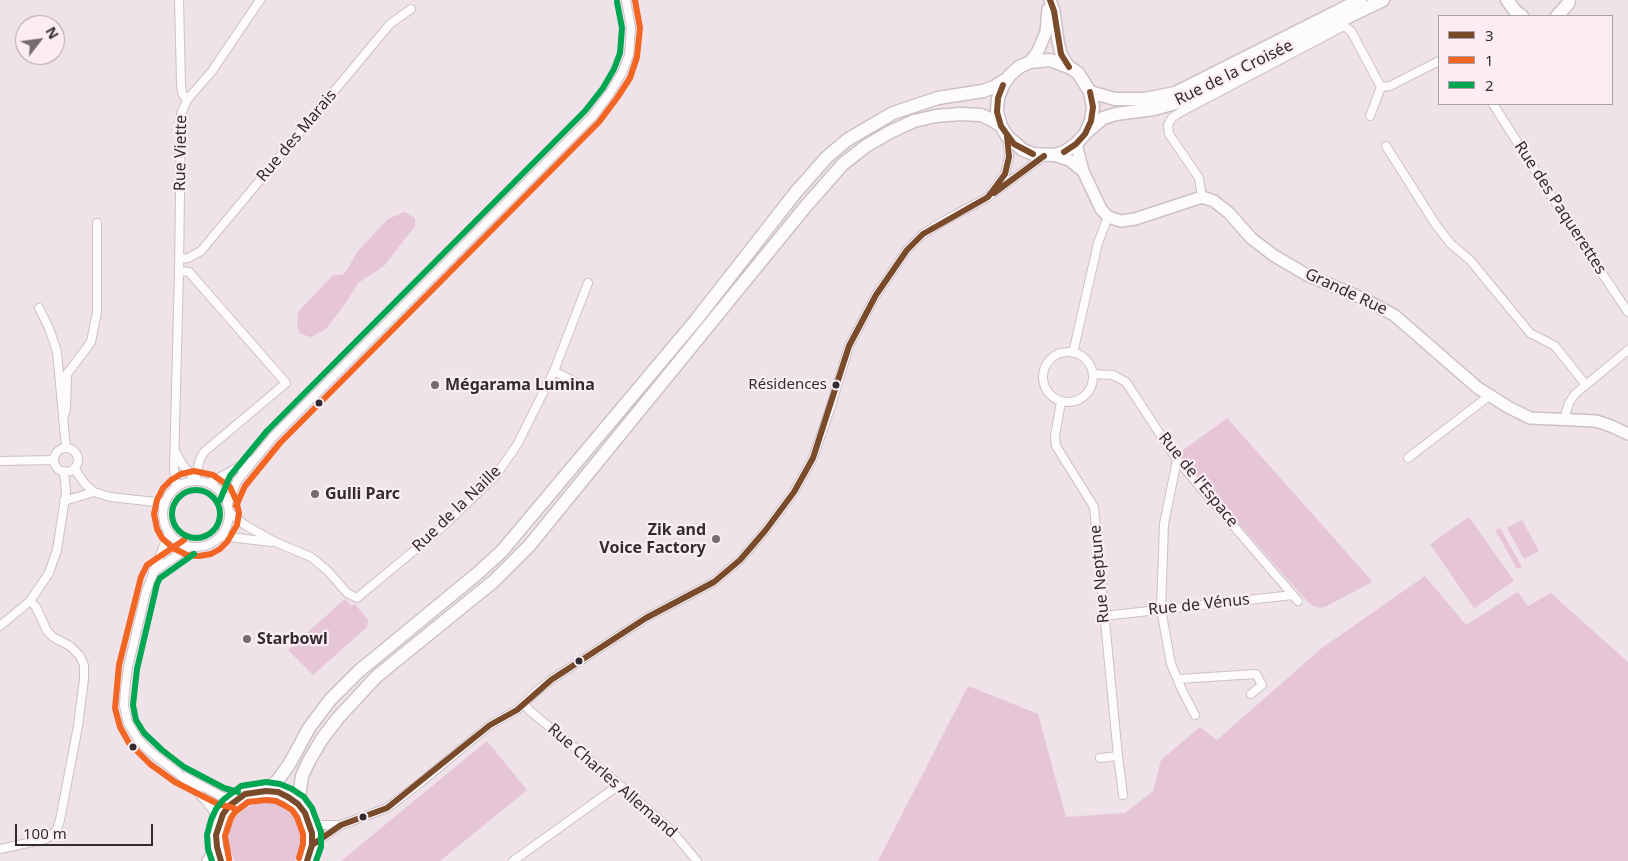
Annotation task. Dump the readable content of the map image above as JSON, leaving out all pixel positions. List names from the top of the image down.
{
  "streets": {
    "main road": ["Rue de la Croisée"],
    "street": [
      "Rue des Marais",
      "Rue Viette",
      "Rue des Paquerettes",
      "Grande Rue",
      "Rue de l'Espace",
      "Rue de la Naille",
      "Rue Neptune",
      "Rue de Vénus",
      "Rue Charles Allemand"
    ]
  },
  "crossings": [
    ["Rue des Marais", "Rue Viette"],
    ["Rue de l'Espace", "Rue Neptune"],
    ["Rue de l'Espace", "Rue de Vénus"],
    ["Rue Neptune", "Rue de Vénus"]
  ],
  "places": [
    "Mégarama Lumina",
    "Résidences",
    "Gulli Parc",
    "Zik and Voice Factory",
    "Starbowl"
  ],
  "lines": ["transit line 3", "transit line 1", "transit line 2"],
  "legend": ["3", "1", "2"],
  "scale_bar": "100 m",
  "north": "top right"
}
